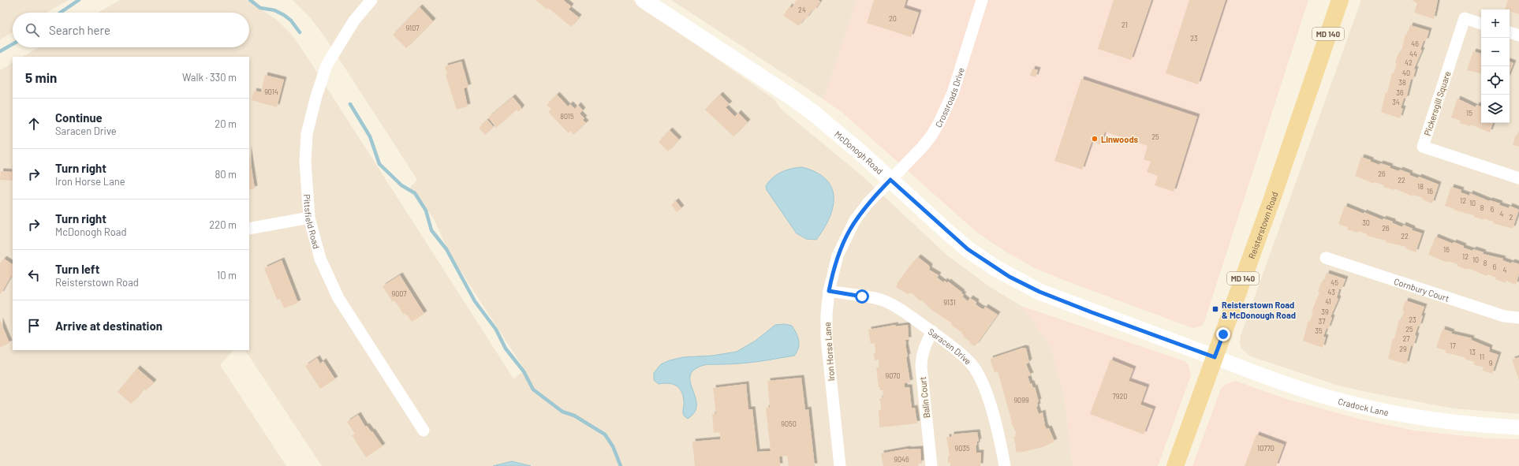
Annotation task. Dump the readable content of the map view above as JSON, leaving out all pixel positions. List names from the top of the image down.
{
  "streets": {
    "main road": ["MD 140", "McDonogh Road", "Reisterstown Road"],
    "street": [
      "Crossroads Drive",
      "Pickersgill Square",
      "Pittsfield Road",
      "Cornbury Court",
      "Saracen Drive",
      "Iron Horse Lane",
      "Balin Court",
      "Cradock Lane"
    ]
  },
  "crossings": [
    ["Crossroads Drive", "McDonogh Road"],
    ["Crossroads Drive", "Iron Horse Lane"],
    ["McDonogh Road", "Reisterstown Road"],
    ["McDonogh Road", "Iron Horse Lane"],
    ["McDonogh Road", "Cradock Lane"],
    ["Reisterstown Road", "Cradock Lane"],
    ["Saracen Drive", "Iron Horse Lane"],
    ["Saracen Drive", "Balin Court"]
  ],
  "places": {
    "other": ["Linwoods"],
    "transit": ["Reisterstown Road & McDonough Road"]
  },
  "house_numbers": [
    "24",
    "20",
    "21",
    "9107",
    "23",
    "46",
    "44",
    "42",
    "40",
    "38",
    "9014",
    "36",
    "34",
    "15",
    "8015",
    "25",
    "26",
    "22",
    "18",
    "16",
    "12",
    "10",
    "8",
    "6",
    "4",
    "2",
    "30",
    "26",
    "22",
    "16",
    "12",
    "10",
    "8",
    "6",
    "4",
    "45",
    "43",
    "9007",
    "41",
    "9131",
    "39",
    "23",
    "37",
    "25",
    "35",
    "27",
    "17",
    "29",
    "13",
    "11",
    "9",
    "9070",
    "7920",
    "9099",
    "9050",
    "9035",
    "10770",
    "9046"
  ],
  "page": {
    "map_buttons": ["+", "−"],
    "search": "Search here",
    "heading": ["5 min", "Walk · 330 m"],
    "list": [
      ["Continue", "Saracen Drive", "20 m"],
      ["Turn right", "Iron Horse Lane", "80 m"],
      ["Turn right", "McDonogh Road", "220 m"],
      ["Turn left", "Reisterstown Road", "10 m"],
      "Arrive at destination"
    ]
  }
}
